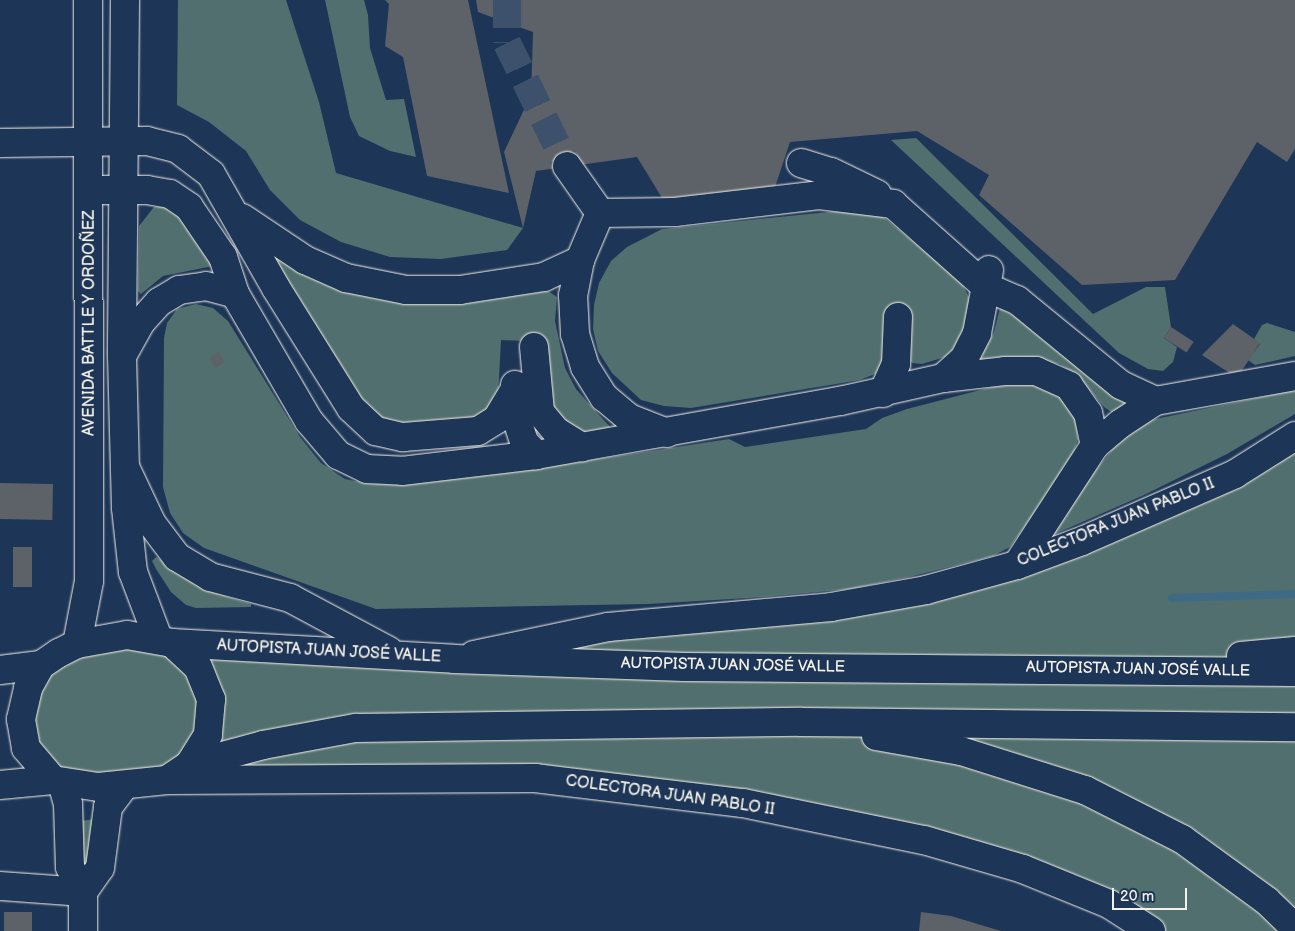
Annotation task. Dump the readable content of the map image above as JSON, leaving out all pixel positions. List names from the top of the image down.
{
  "streets": {
    "main road": ["AVENIDA BATTLE Y ORDOÑEZ", "COLECTORA JUAN PABLO II", "AUTOPISTA JUAN JOSÉ VALLE"]
  },
  "crossings": [
    ["AVENIDA BATTLE Y ORDOÑEZ", "COLECTORA JUAN PABLO II"],
    ["AVENIDA BATTLE Y ORDOÑEZ", "AUTOPISTA JUAN JOSÉ VALLE"],
    ["COLECTORA JUAN PABLO II", "AUTOPISTA JUAN JOSÉ VALLE"]
  ],
  "scale_bar": "20 m"
}
